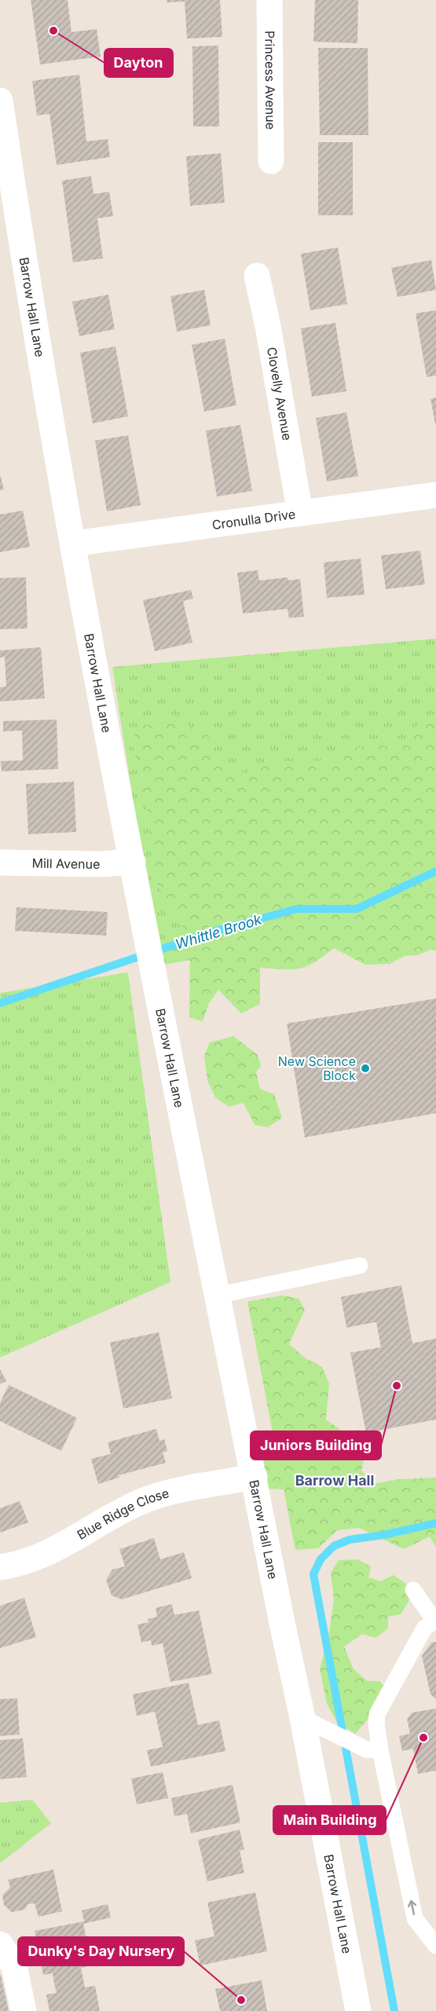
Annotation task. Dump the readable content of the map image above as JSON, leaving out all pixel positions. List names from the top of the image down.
{
  "streets": {
    "street": [
      "Princess Avenue",
      "Barrow Hall Lane",
      "Clovelly Avenue",
      "Cronulla Drive",
      "Mill Avenue",
      "Blue Ridge Close"
    ]
  },
  "crossings": [
    ["Barrow Hall Lane", "Cronulla Drive"],
    ["Barrow Hall Lane", "Mill Avenue"],
    ["Barrow Hall Lane", "Blue Ridge Close"],
    ["Clovelly Avenue", "Cronulla Drive"]
  ],
  "districts": ["Barrow Hall"],
  "water": ["Whittle Brook"],
  "places": [
    "Dayton",
    "New Science Block",
    "Juniors Building",
    "Main Building",
    "Dunky's Day Nursery"
  ]
}
